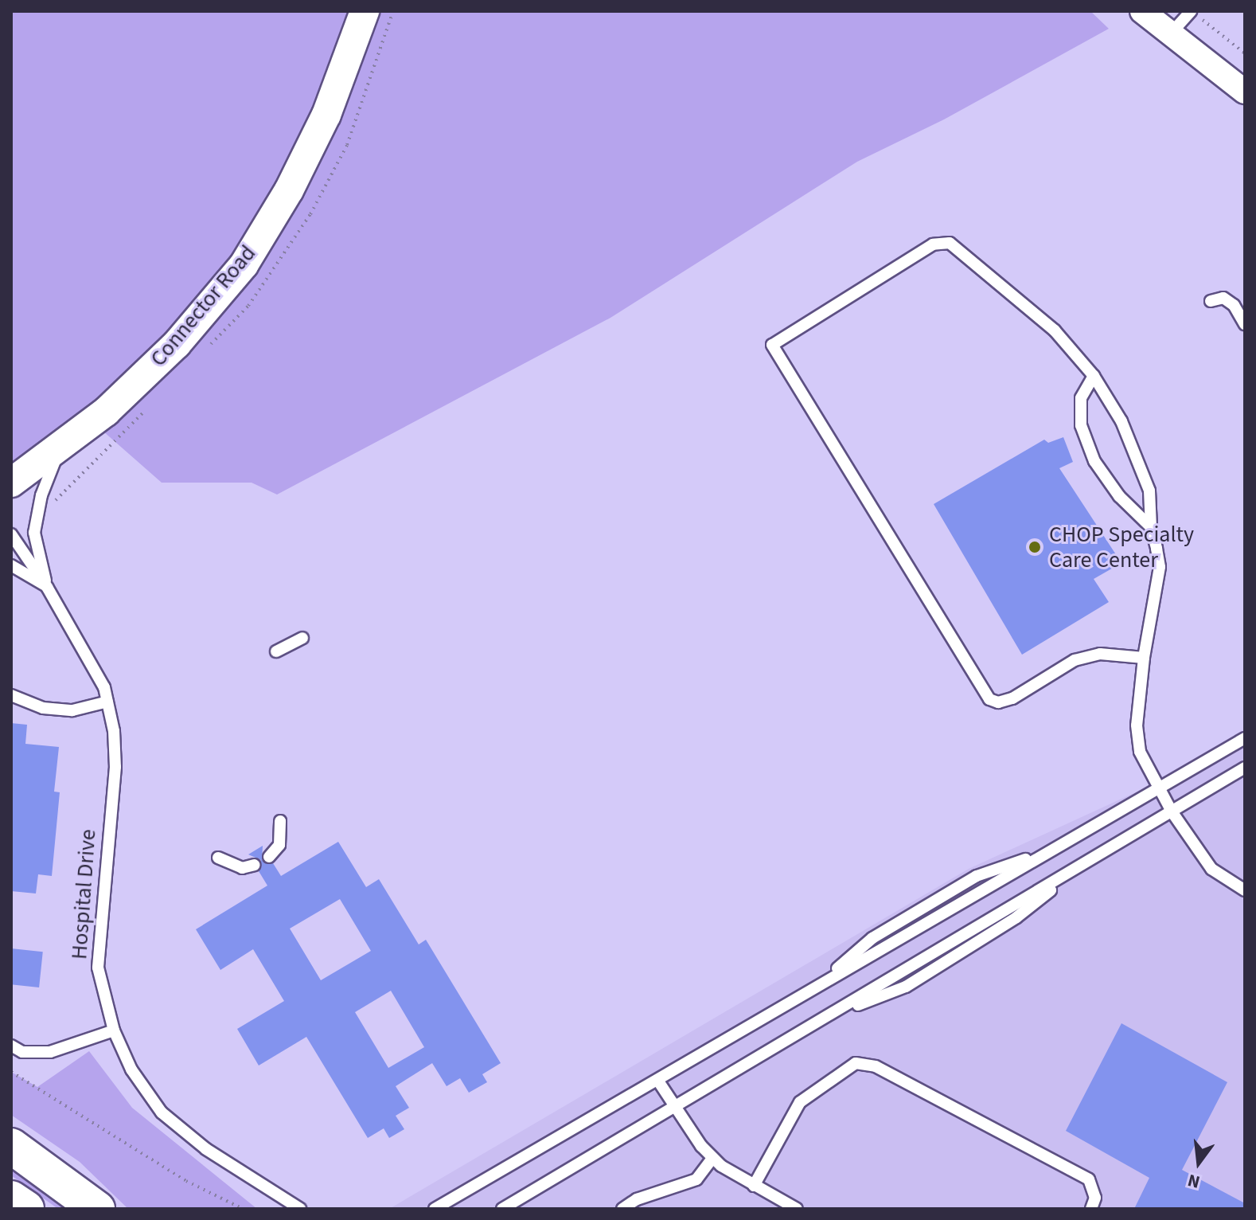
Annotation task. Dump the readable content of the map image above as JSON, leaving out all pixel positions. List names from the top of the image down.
{
  "streets": {
    "street": ["Connector Road"],
    "lane": ["Hospital Drive"]
  },
  "places": ["CHOP Specialty Care Center"],
  "north": "bottom"
}
